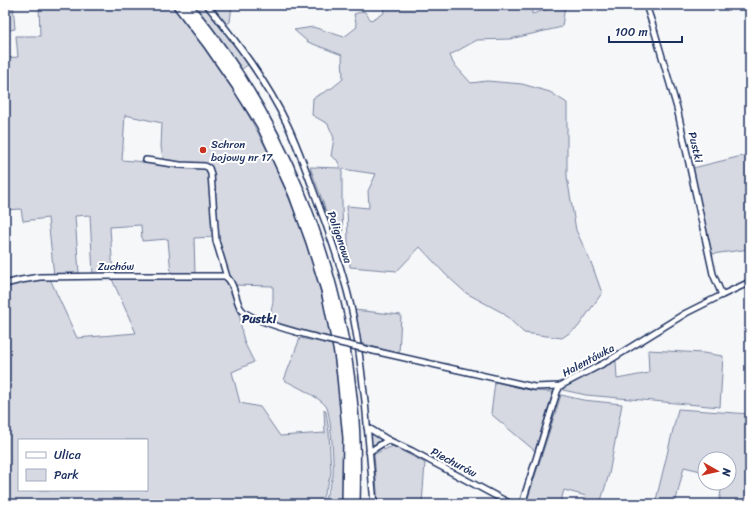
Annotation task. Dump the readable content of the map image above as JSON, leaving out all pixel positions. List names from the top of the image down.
{
  "streets": {
    "street": [
      "Pustki",
      "Poligonowa",
      "Zuchów",
      "Halentówka",
      "Piechurów"
    ]
  },
  "crossings": [
    ["Pustki", "Halentówka"],
    ["Poligonowa", "Piechurów"],
    ["Zuchów", "Halentówka"]
  ],
  "districts": ["Pustki"],
  "places": ["Schron bojowy nr 17"],
  "legend": ["Ulica", "Park"],
  "scale_bar": "100 m",
  "north": "right"
}
